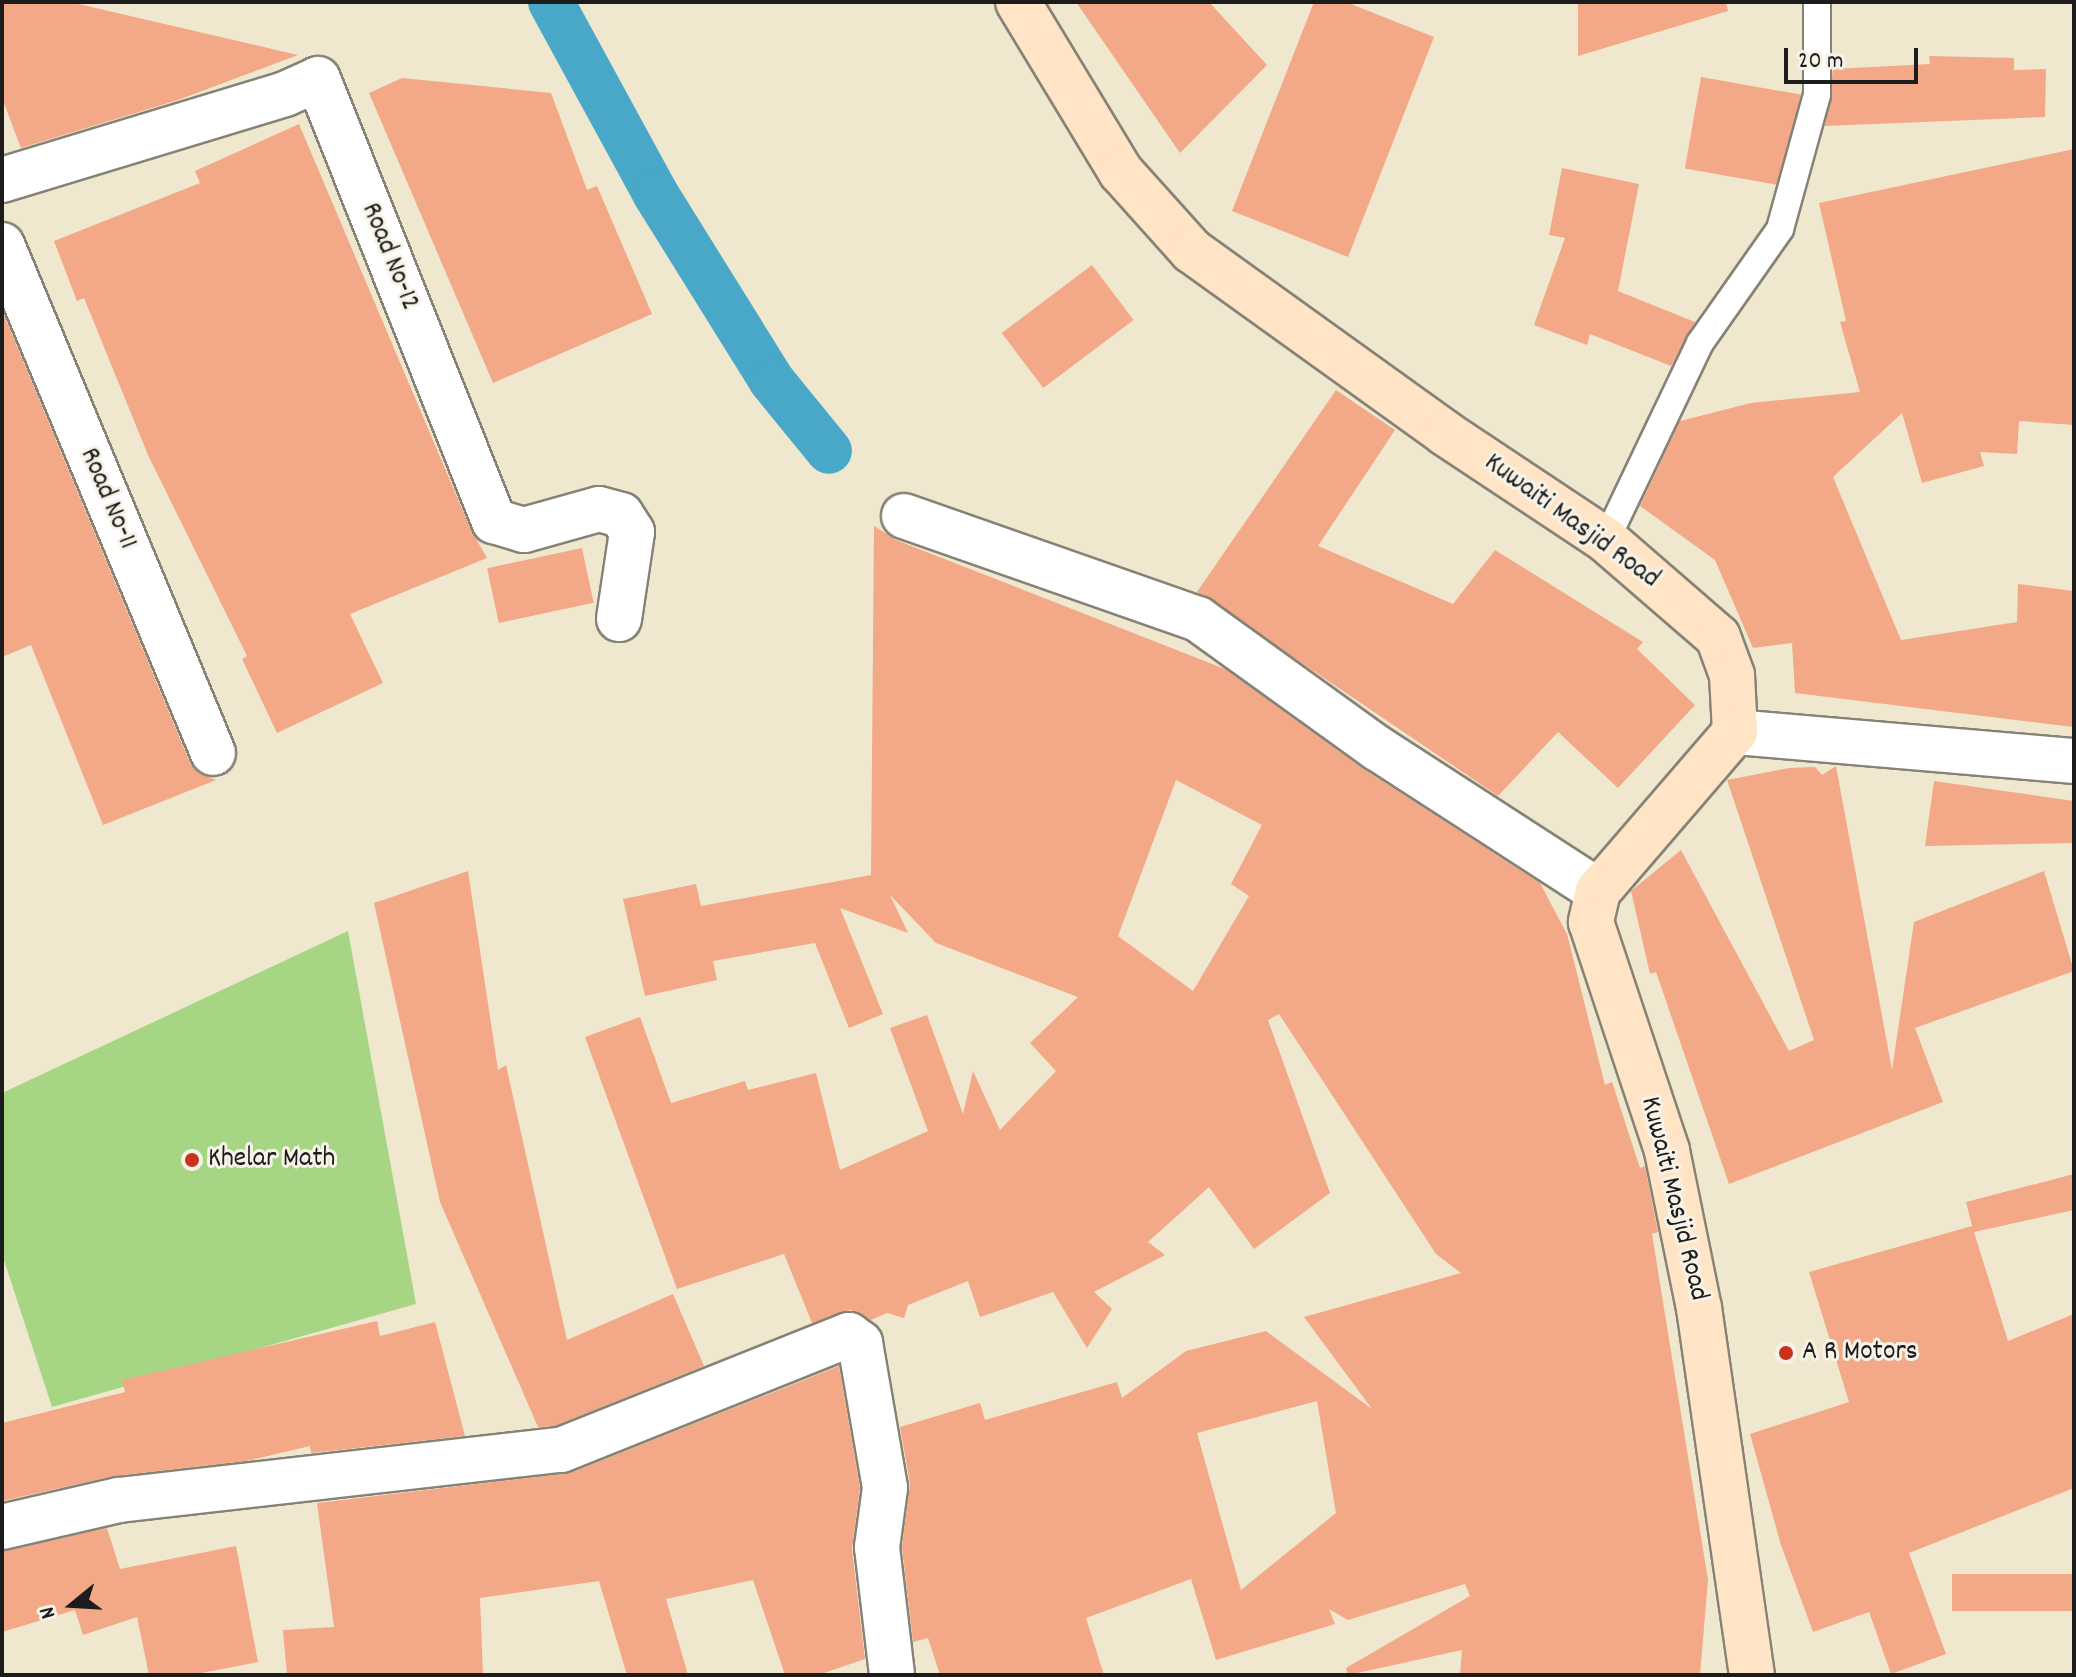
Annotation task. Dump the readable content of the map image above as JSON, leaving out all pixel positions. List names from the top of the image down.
{
  "streets": {
    "street": ["Road No-12", "Road No-11", "Kuwaiti Masjid Road"]
  },
  "places": ["Khelar Math", "A R Motors"],
  "scale_bar": "20 m",
  "north": "left"
}
